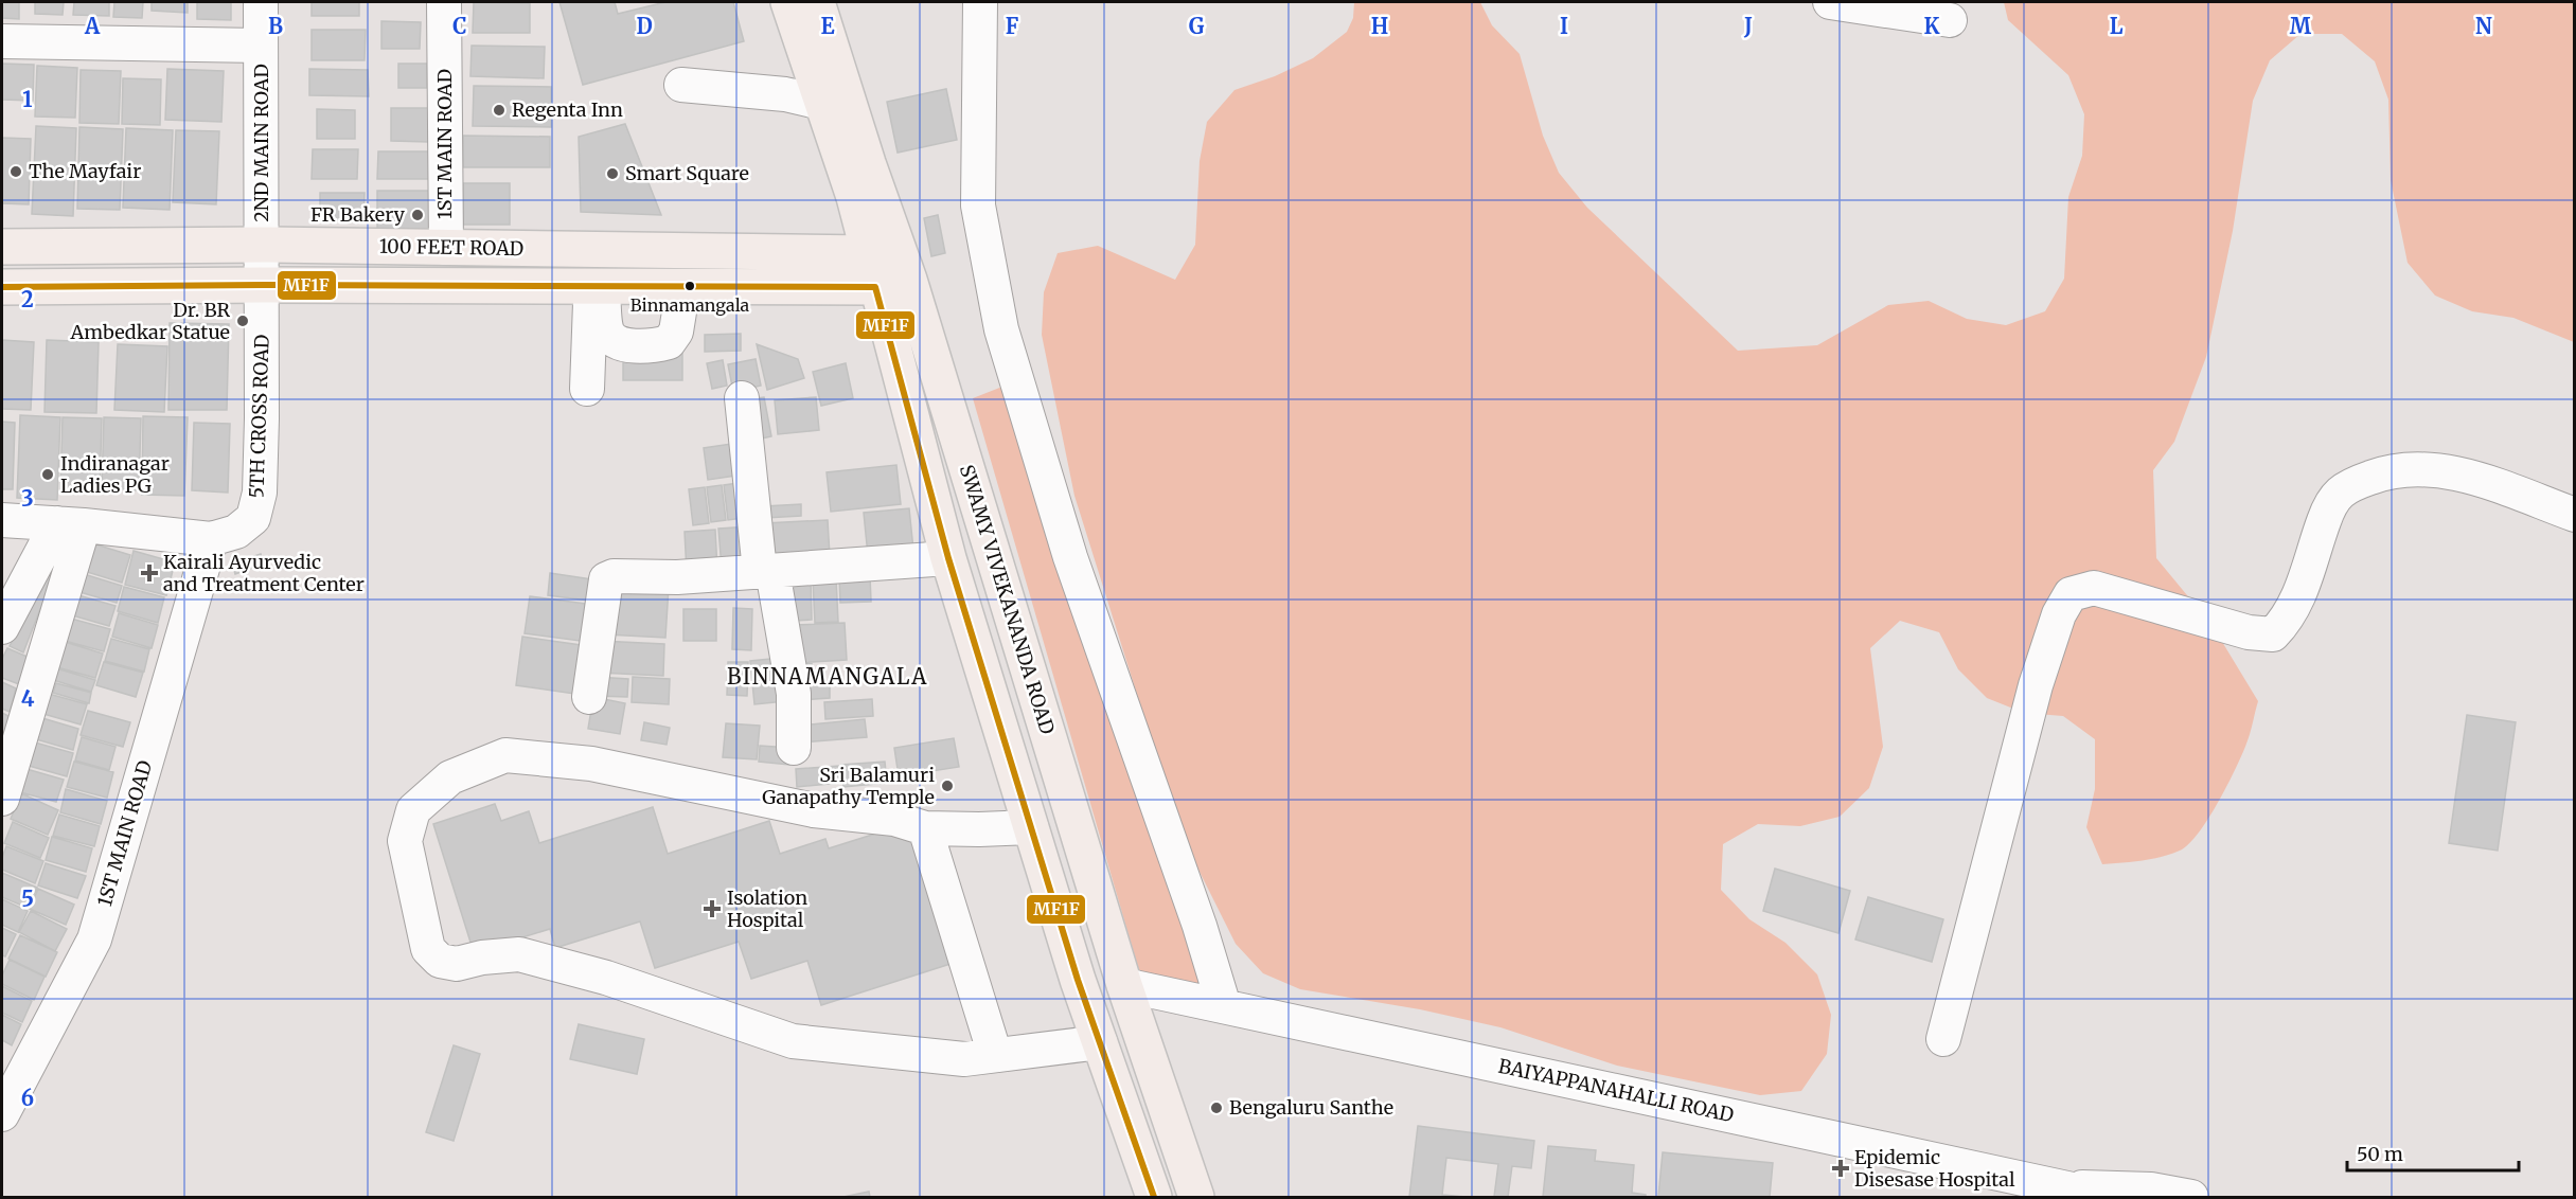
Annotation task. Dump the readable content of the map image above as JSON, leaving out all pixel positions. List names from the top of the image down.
{
  "streets": {
    "main road": ["100 FEET ROAD", "SWAMY VIVEKANANDA ROAD"],
    "street": [
      "2ND MAIN ROAD",
      "1ST MAIN ROAD",
      "5TH CROSS ROAD",
      "BAIYAPPANAHALLI ROAD"
    ]
  },
  "crossings": [
    ["2ND MAIN ROAD", "100 FEET ROAD"],
    ["2ND MAIN ROAD", "5TH CROSS ROAD"],
    ["1ST MAIN ROAD", "100 FEET ROAD"],
    ["1ST MAIN ROAD", "5TH CROSS ROAD"],
    ["100 FEET ROAD", "5TH CROSS ROAD"],
    ["100 FEET ROAD", "SWAMY VIVEKANANDA ROAD"],
    ["SWAMY VIVEKANANDA ROAD", "BAIYAPPANAHALLI ROAD"]
  ],
  "districts": ["BINNAMANGALA"],
  "places": {
    "other": [
      "Regenta Inn",
      "The Mayfair",
      "Smart Square",
      "FR Bakery",
      "Binnamangala",
      "Dr. BR Ambedkar Statue",
      "Indiranagar Ladies PG",
      "Sri Balamuri Ganapathy Temple",
      "Bengaluru Santhe"
    ],
    "health": ["Kairali Ayurvedic and Treatment Center", "Isolation Hospital", "Epidemic Disesase Hospital"]
  },
  "lines": ["transit line MF1F"],
  "scale_bar": "50 m",
  "grid": {
    "columns": [
      "A",
      "B",
      "C",
      "D",
      "E",
      "F",
      "G",
      "H",
      "I",
      "J",
      "K",
      "L",
      "M",
      "N"
    ],
    "rows": [
      "1",
      "2",
      "3",
      "4",
      "5",
      "6"
    ]
  }
}
